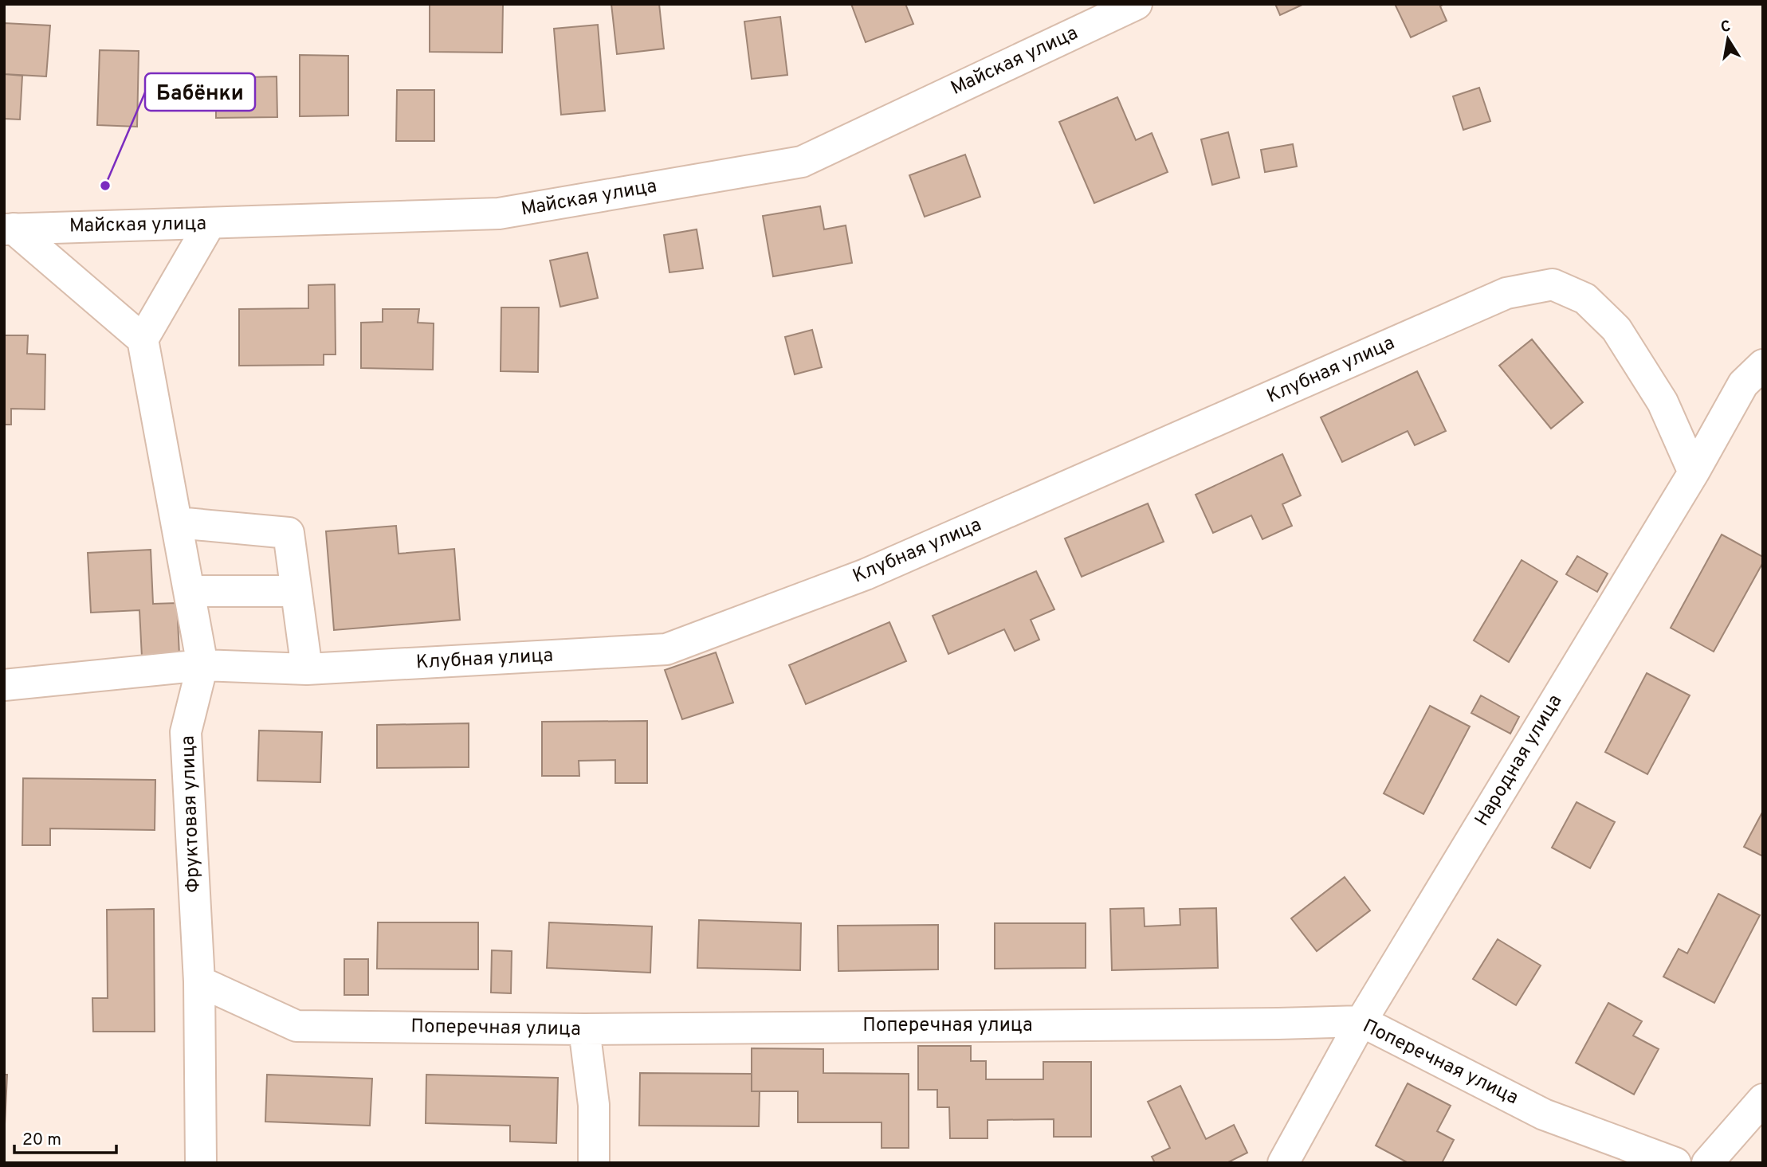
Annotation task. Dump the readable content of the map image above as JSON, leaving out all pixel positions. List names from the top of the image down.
{
  "streets": {
    "street": [
      "Майская улица",
      "Клубная улица",
      "Народная улица",
      "Фруктовая улица",
      "Поперечная улица"
    ]
  },
  "crossings": [
    ["Клубная улица", "Народная улица"],
    ["Клубная улица", "Фруктовая улица"],
    ["Народная улица", "Поперечная улица"],
    ["Фруктовая улица", "Поперечная улица"]
  ],
  "places": ["Бабёнки"],
  "scale_bar": "20 m",
  "north": "top"
}
